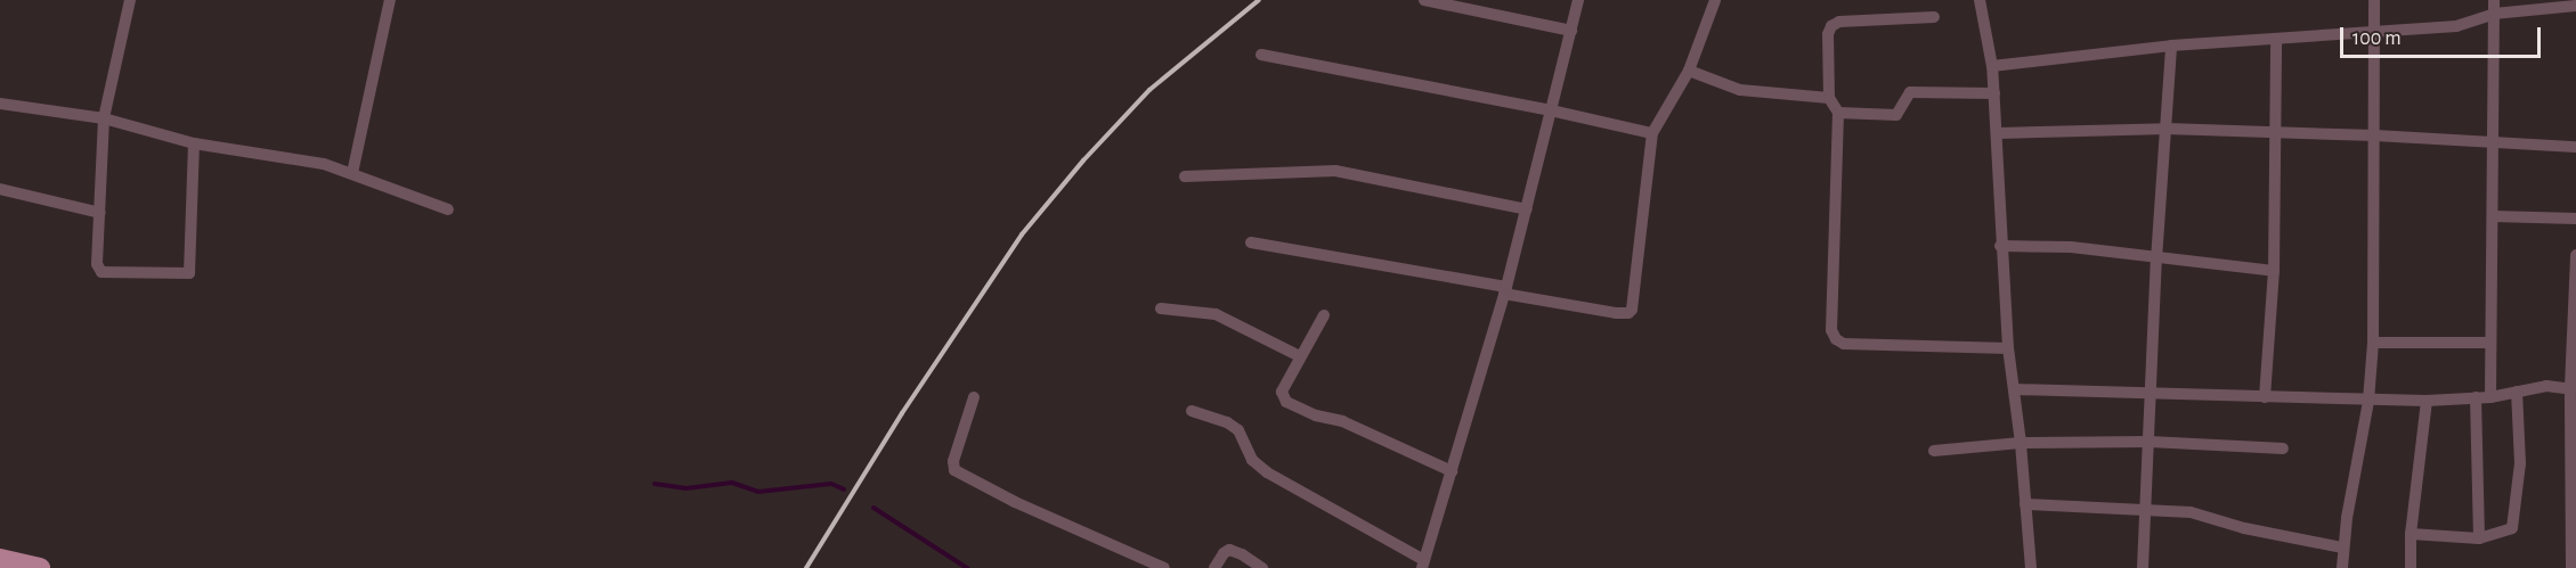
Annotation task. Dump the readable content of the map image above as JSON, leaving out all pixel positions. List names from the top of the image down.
{
  "scale_bar": "100 m"
}
